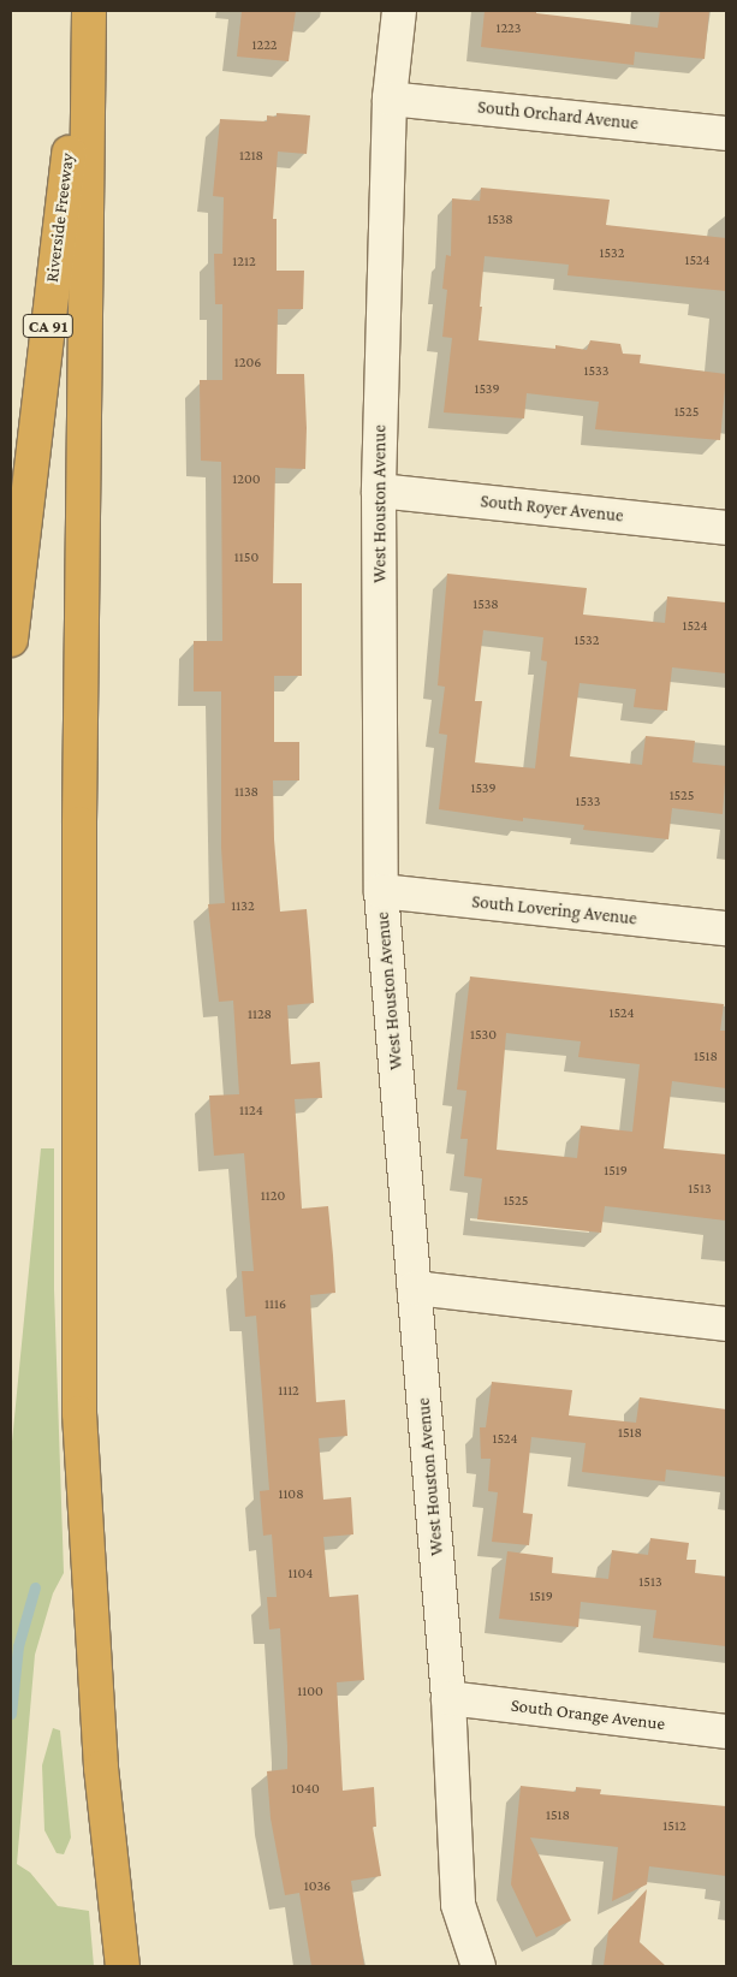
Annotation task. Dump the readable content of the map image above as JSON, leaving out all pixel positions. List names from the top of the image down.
{
  "streets": {
    "highway": ["Riverside Freeway", "CA 91"],
    "street": [
      "South Orchard Avenue",
      "West Houston Avenue",
      "South Royer Avenue",
      "South Lovering Avenue",
      "South Orange Avenue"
    ]
  },
  "crossings": [
    ["South Orchard Avenue", "West Houston Avenue"],
    ["West Houston Avenue", "South Royer Avenue"],
    ["West Houston Avenue", "South Lovering Avenue"],
    ["West Houston Avenue", "South Orange Avenue"]
  ],
  "house_numbers": [
    "1223",
    "1222",
    "1218",
    "1538",
    "1532",
    "1524",
    "1212",
    "1206",
    "1533",
    "1539",
    "1525",
    "1200",
    "1150",
    "1538",
    "1524",
    "1532",
    "1539",
    "1138",
    "1525",
    "1533",
    "1132",
    "1524",
    "1128",
    "1530",
    "1518",
    "1124",
    "1519",
    "1513",
    "1120",
    "1525",
    "1116",
    "1112",
    "1518",
    "1524",
    "1108",
    "1104",
    "1513",
    "1519",
    "1100",
    "1040",
    "1518",
    "1512",
    "1036"
  ]
}
